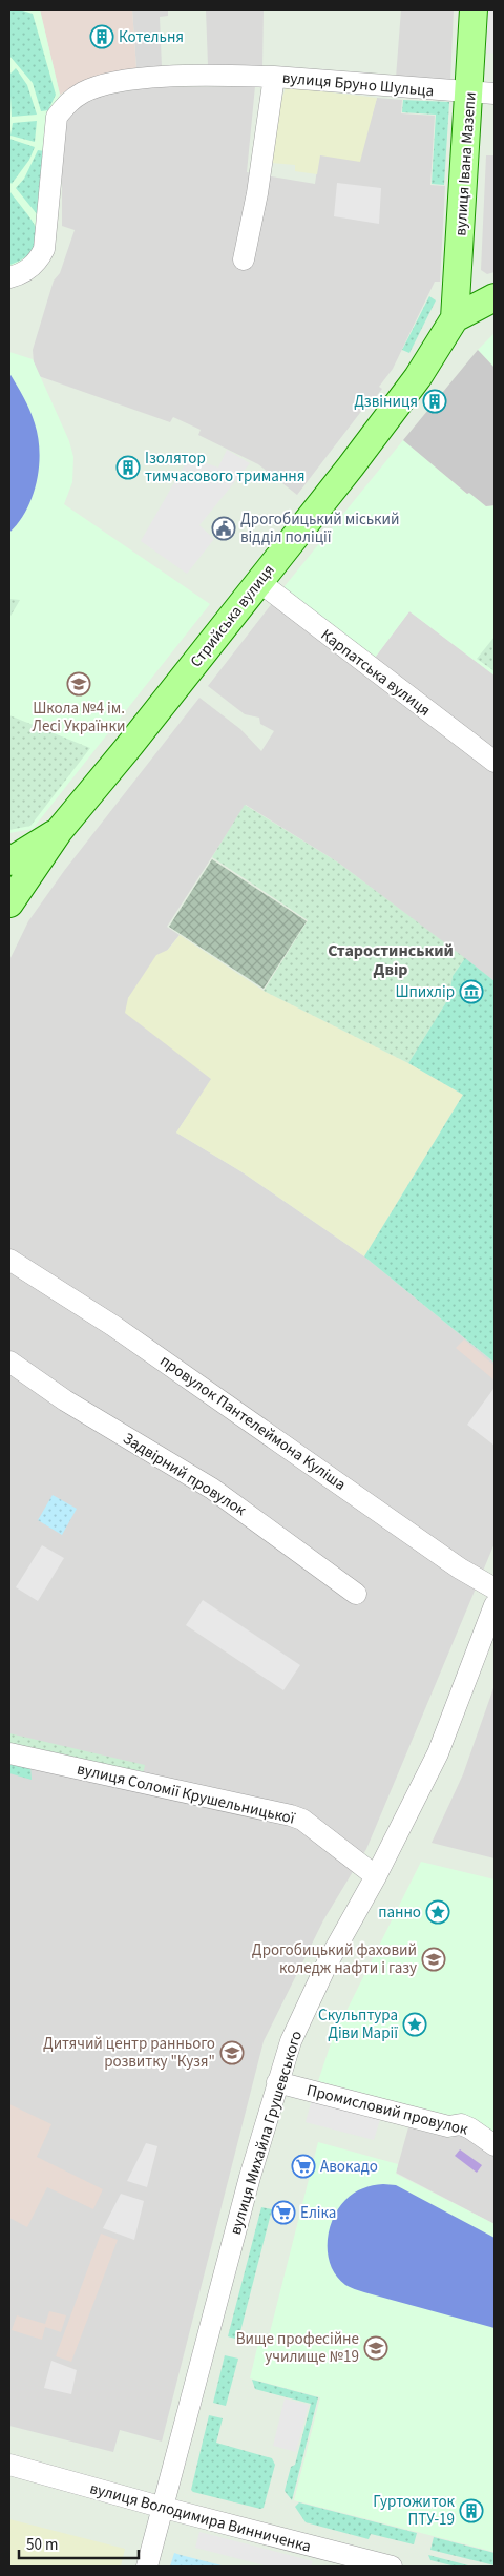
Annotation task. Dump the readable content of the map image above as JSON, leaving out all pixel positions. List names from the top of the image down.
{
  "streets": {
    "main road": ["вулиця Івана Мазепи", "Стрийська вулиця"],
    "street": [
      "вулиця Бруно Шульца",
      "Карпатська вулиця",
      "провулок Пантелеймона Куліша",
      "Задвірний провулок",
      "вулиця Соломії Крушельницької",
      "Промисловий провулок",
      "вулиця Михайла Грушевського",
      "вулиця Володимира Винниченка"
    ]
  },
  "crossings": [
    ["вулиця Бруно Шульца", "вулиця Івана Мазепи"],
    ["вулиця Івана Мазепи", "Стрийська вулиця"],
    ["Стрийська вулиця", "Карпатська вулиця"],
    ["вулиця Соломії Крушельницької", "вулиця Михайла Грушевського"],
    ["Промисловий провулок", "вулиця Михайла Грушевського"],
    ["вулиця Михайла Грушевського", "вулиця Володимира Винниченка"]
  ],
  "districts": ["Старостинський Двір"],
  "places": {
    "building": [
      "Котельня",
      "Дзвіниця",
      "Ізолятор тимчасового тримання",
      "Гуртожиток ПТУ-19"
    ],
    "public building": ["Дрогобицький міський відділ поліції"],
    "school or university": [
      "Школа №4 ім. Лесі Українки",
      "Дрогобицький фаховий коледж нафти і газу",
      "Дитячий центр раннього розвитку \"Кузя\"",
      "Вище професійне училище №19"
    ],
    "museum": ["Шпихлір"],
    "place": ["панно", "Скульптура Діви Марії"],
    "supermarket": ["Авокадо", "Еліка"]
  },
  "scale_bar": "50 m"
}
